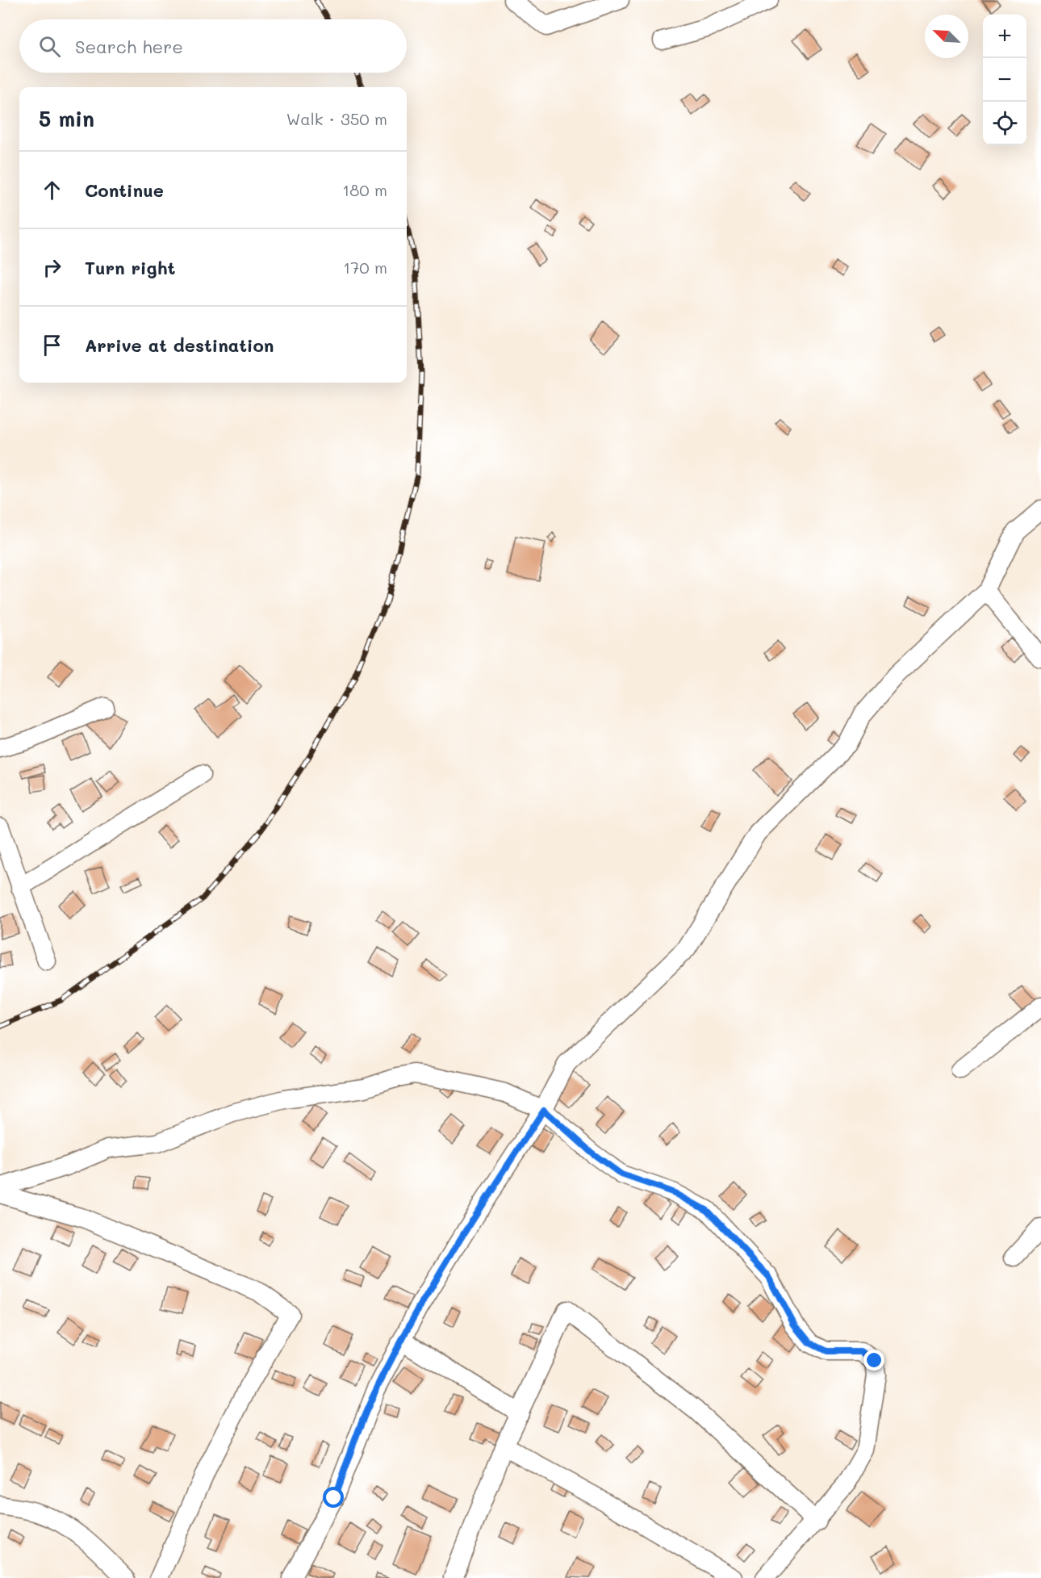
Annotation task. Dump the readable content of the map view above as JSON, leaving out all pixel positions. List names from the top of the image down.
{
  "north": "top left",
  "page": {
    "map_buttons": ["+", "−"],
    "search": "Search here",
    "heading": ["5 min", "Walk · 350 m"],
    "list": [
      ["Continue", "180 m"],
      ["Turn right", "170 m"],
      "Arrive at destination"
    ]
  }
}
